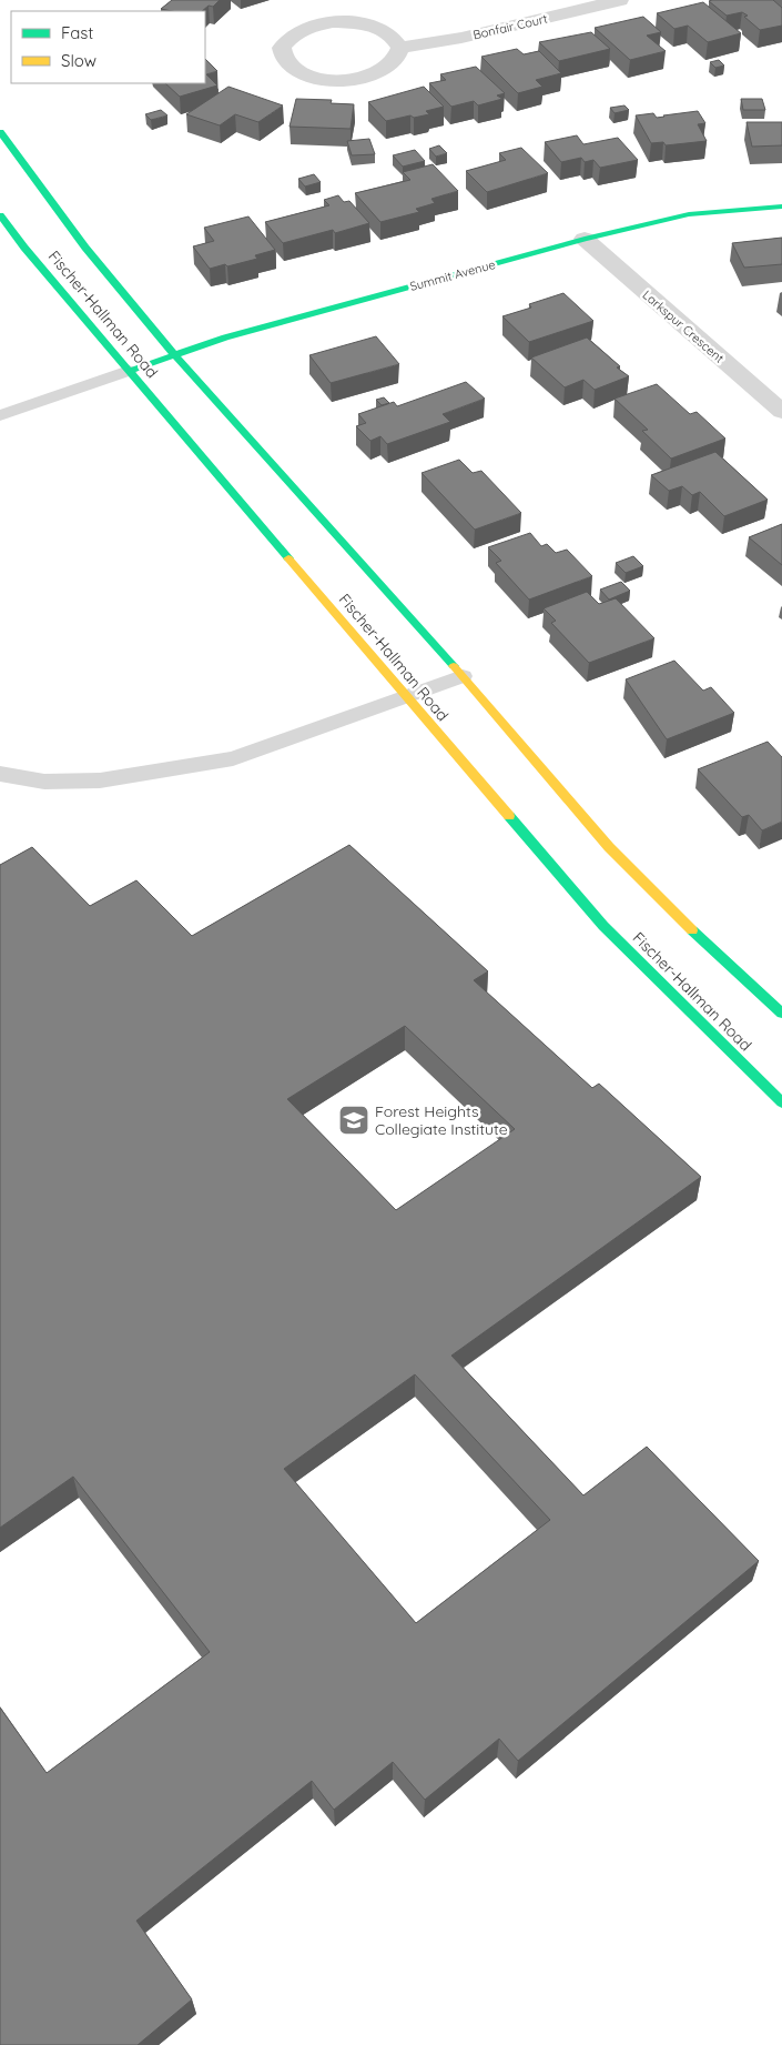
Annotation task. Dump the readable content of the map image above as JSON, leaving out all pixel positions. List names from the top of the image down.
{
  "streets": {
    "main road": ["Summit Avenue", "Fischer-Hallman Road"],
    "street": ["Bonfair Court", "Larkspur Crescent"]
  },
  "crossings": [
    ["Summit Avenue", "Fischer-Hallman Road"],
    ["Summit Avenue", "Larkspur Crescent"]
  ],
  "places": {
    "school or university": ["Forest Heights Collegiate Institute"]
  },
  "legend": ["Fast", "Slow"]
}
